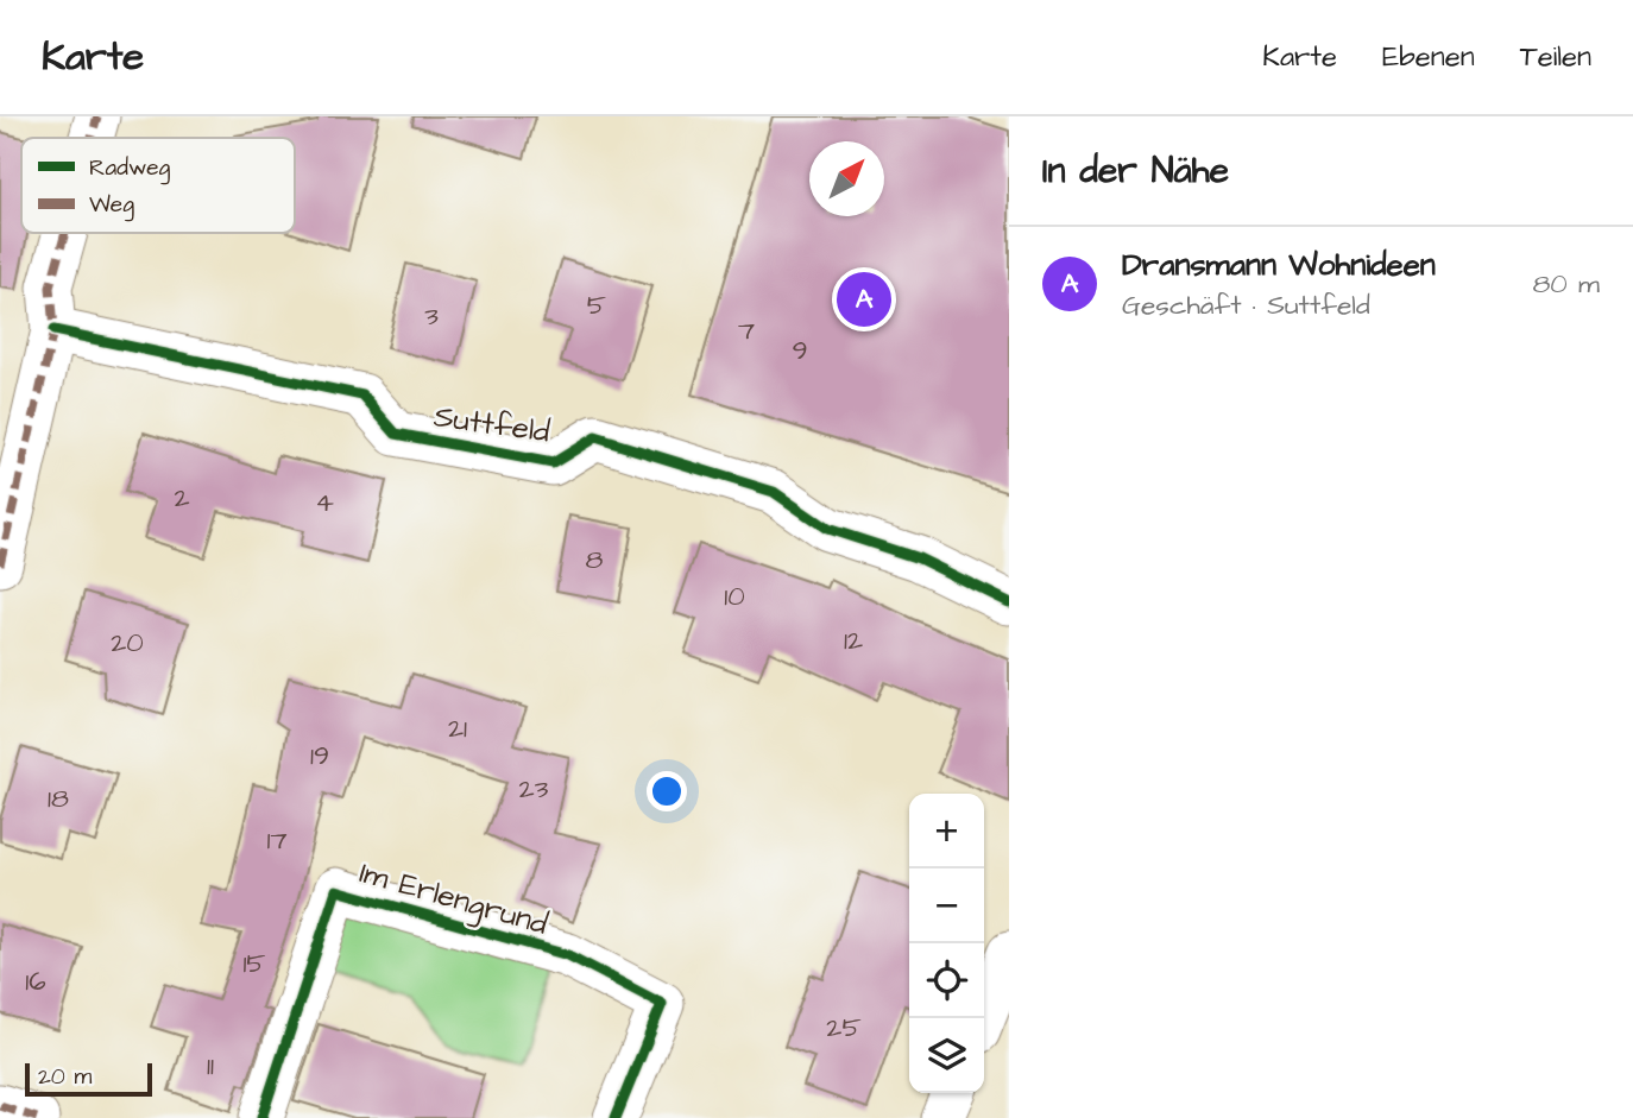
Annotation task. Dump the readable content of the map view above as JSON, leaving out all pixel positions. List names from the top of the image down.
{
  "streets": {
    "street": ["Suttfeld", "Im Erlengrund"]
  },
  "house_numbers": [
    "5",
    "3",
    "7",
    "9",
    "2",
    "4",
    "8",
    "10",
    "12",
    "20",
    "21",
    "19",
    "23",
    "18",
    "17",
    "15",
    "16",
    "25",
    "11"
  ],
  "legend": ["Radweg", "Weg"],
  "scale_bar": "20 m",
  "north": "top right",
  "page": {
    "header": "Karte",
    "nav": ["Karte", "Ebenen", "Teilen"],
    "heading": "In der Nähe",
    "list": [
      {
        "mark": "A",
        "name": "Dransmann Wohnideen",
        "note": "Geschäft · Suttfeld",
        "value": "80 m"
      }
    ],
    "pins": "A",
    "map_buttons": ["+", "−"],
    "scale": "20 m"
  }
}
